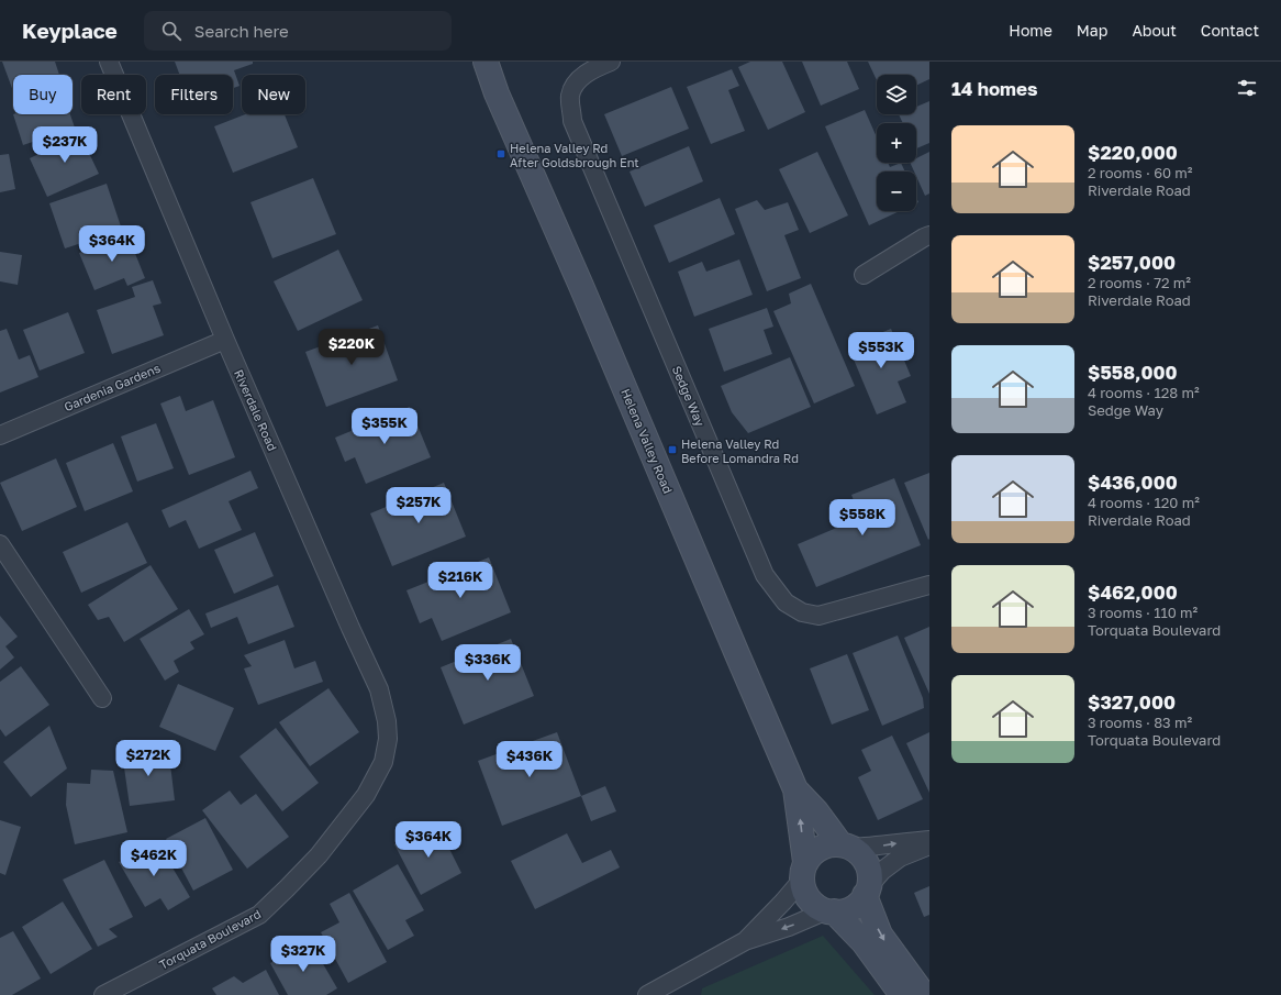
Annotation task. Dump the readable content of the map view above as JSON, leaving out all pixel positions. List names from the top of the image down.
{
  "streets": {
    "street": [
      "Gardenia Gardens",
      "Sedge Way",
      "Riverdale Road",
      "Helena Valley Road",
      "Torquata Boulevard"
    ]
  },
  "crossings": [
    ["Gardenia Gardens", "Riverdale Road"],
    ["Riverdale Road", "Torquata Boulevard"]
  ],
  "places": {
    "transit": ["Helena Valley Rd After Goldsbrough Ent", "Helena Valley Rd Before Lomandra Rd"]
  },
  "page": {
    "header": "Keyplace",
    "search": "Search here",
    "nav": [
      "Home",
      "Map",
      "About",
      "Contact"
    ],
    "heading": "14 homes",
    "map_buttons": ["+", "−"],
    "chip": [
      "Buy",
      "Rent",
      "Filters",
      "New"
    ],
    "list": [
      {
        "name": "$220,000",
        "note": "2 rooms · 60 m² · Riverdale Road"
      },
      {
        "name": "$257,000",
        "note": "2 rooms · 72 m² · Riverdale Road"
      },
      {
        "name": "$558,000",
        "note": "4 rooms · 128 m² · Sedge Way"
      },
      {
        "name": "$436,000",
        "note": "4 rooms · 120 m² · Riverdale Road"
      },
      {
        "name": "$462,000",
        "note": "3 rooms · 110 m² · Torquata Boulevard"
      },
      {
        "name": "$327,000",
        "note": "3 rooms · 83 m² · Torquata Boulevard"
      }
    ],
    "price": [
      "$237K",
      "$364K",
      "$220K",
      "$553K",
      "$355K",
      "$257K",
      "$558K",
      "$216K",
      "$336K",
      "$272K",
      "$436K",
      "$364K",
      "$462K",
      "$327K"
    ]
  }
}
